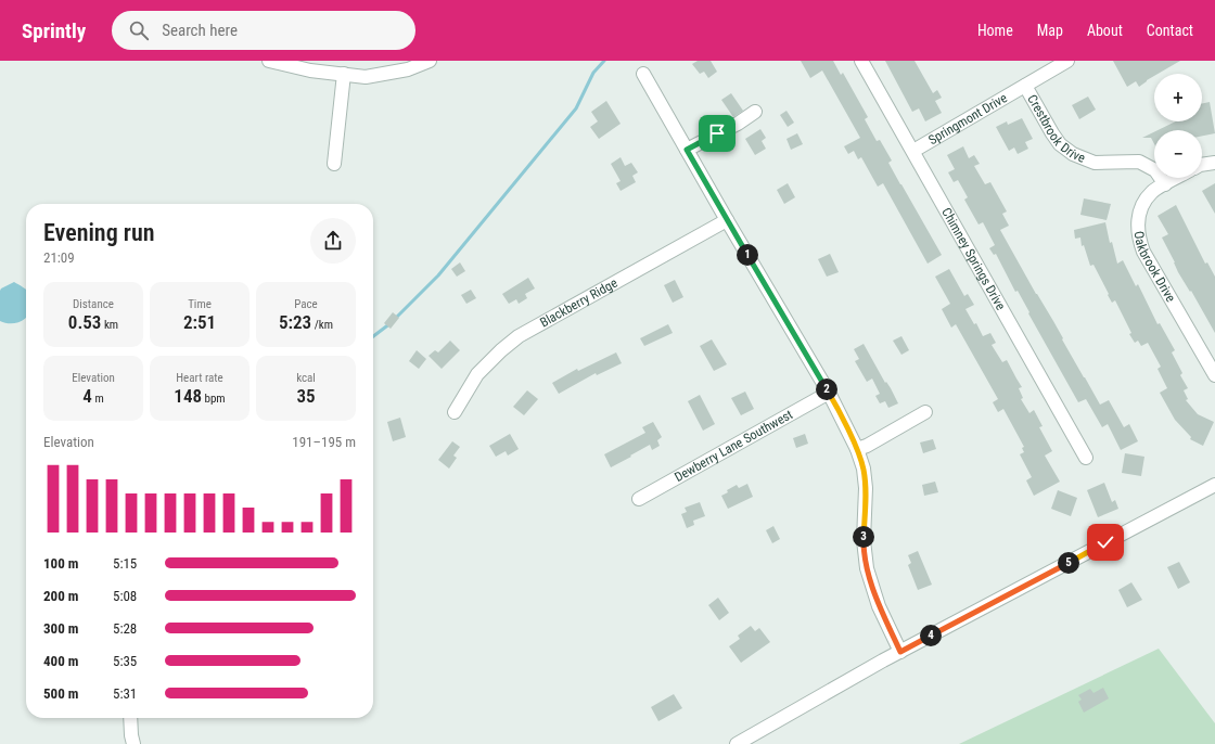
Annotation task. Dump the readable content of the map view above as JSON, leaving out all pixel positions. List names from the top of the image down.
{
  "streets": {
    "street": [
      "Springmont Drive",
      "Crestbrook Drive",
      "Chimney Springs Drive",
      "Oakbrook Drive",
      "Blackberry Ridge",
      "Dewberry Lane Southwest"
    ]
  },
  "crossings": [
    ["Springmont Drive", "Crestbrook Drive"],
    ["Springmont Drive", "Chimney Springs Drive"],
    ["Crestbrook Drive", "Oakbrook Drive"]
  ],
  "page": {
    "header": "Sprintly",
    "search": "Search here",
    "nav": [
      "Home",
      "Map",
      "About",
      "Contact"
    ],
    "map_buttons": ["+", "−"],
    "heading": ["Evening run", "21:09"],
    "pins": [
      "1",
      "2",
      "3",
      "5",
      "4"
    ],
    "stats": [
      ["Distance", "0.53 km"],
      ["Time", "2:51"],
      ["Pace", "5:23 /km"],
      ["Elevation", "4 m"],
      ["Heart rate", "148 bpm"],
      ["kcal", "35"]
    ],
    "chart": ["Elevation", "191–195 m"],
    "list": [
      {
        "name": "100 m",
        "note": "5:15"
      },
      {
        "name": "200 m",
        "note": "5:08"
      },
      {
        "name": "300 m",
        "note": "5:28"
      },
      {
        "name": "400 m",
        "note": "5:35"
      },
      {
        "name": "500 m",
        "note": "5:31"
      }
    ]
  }
}
